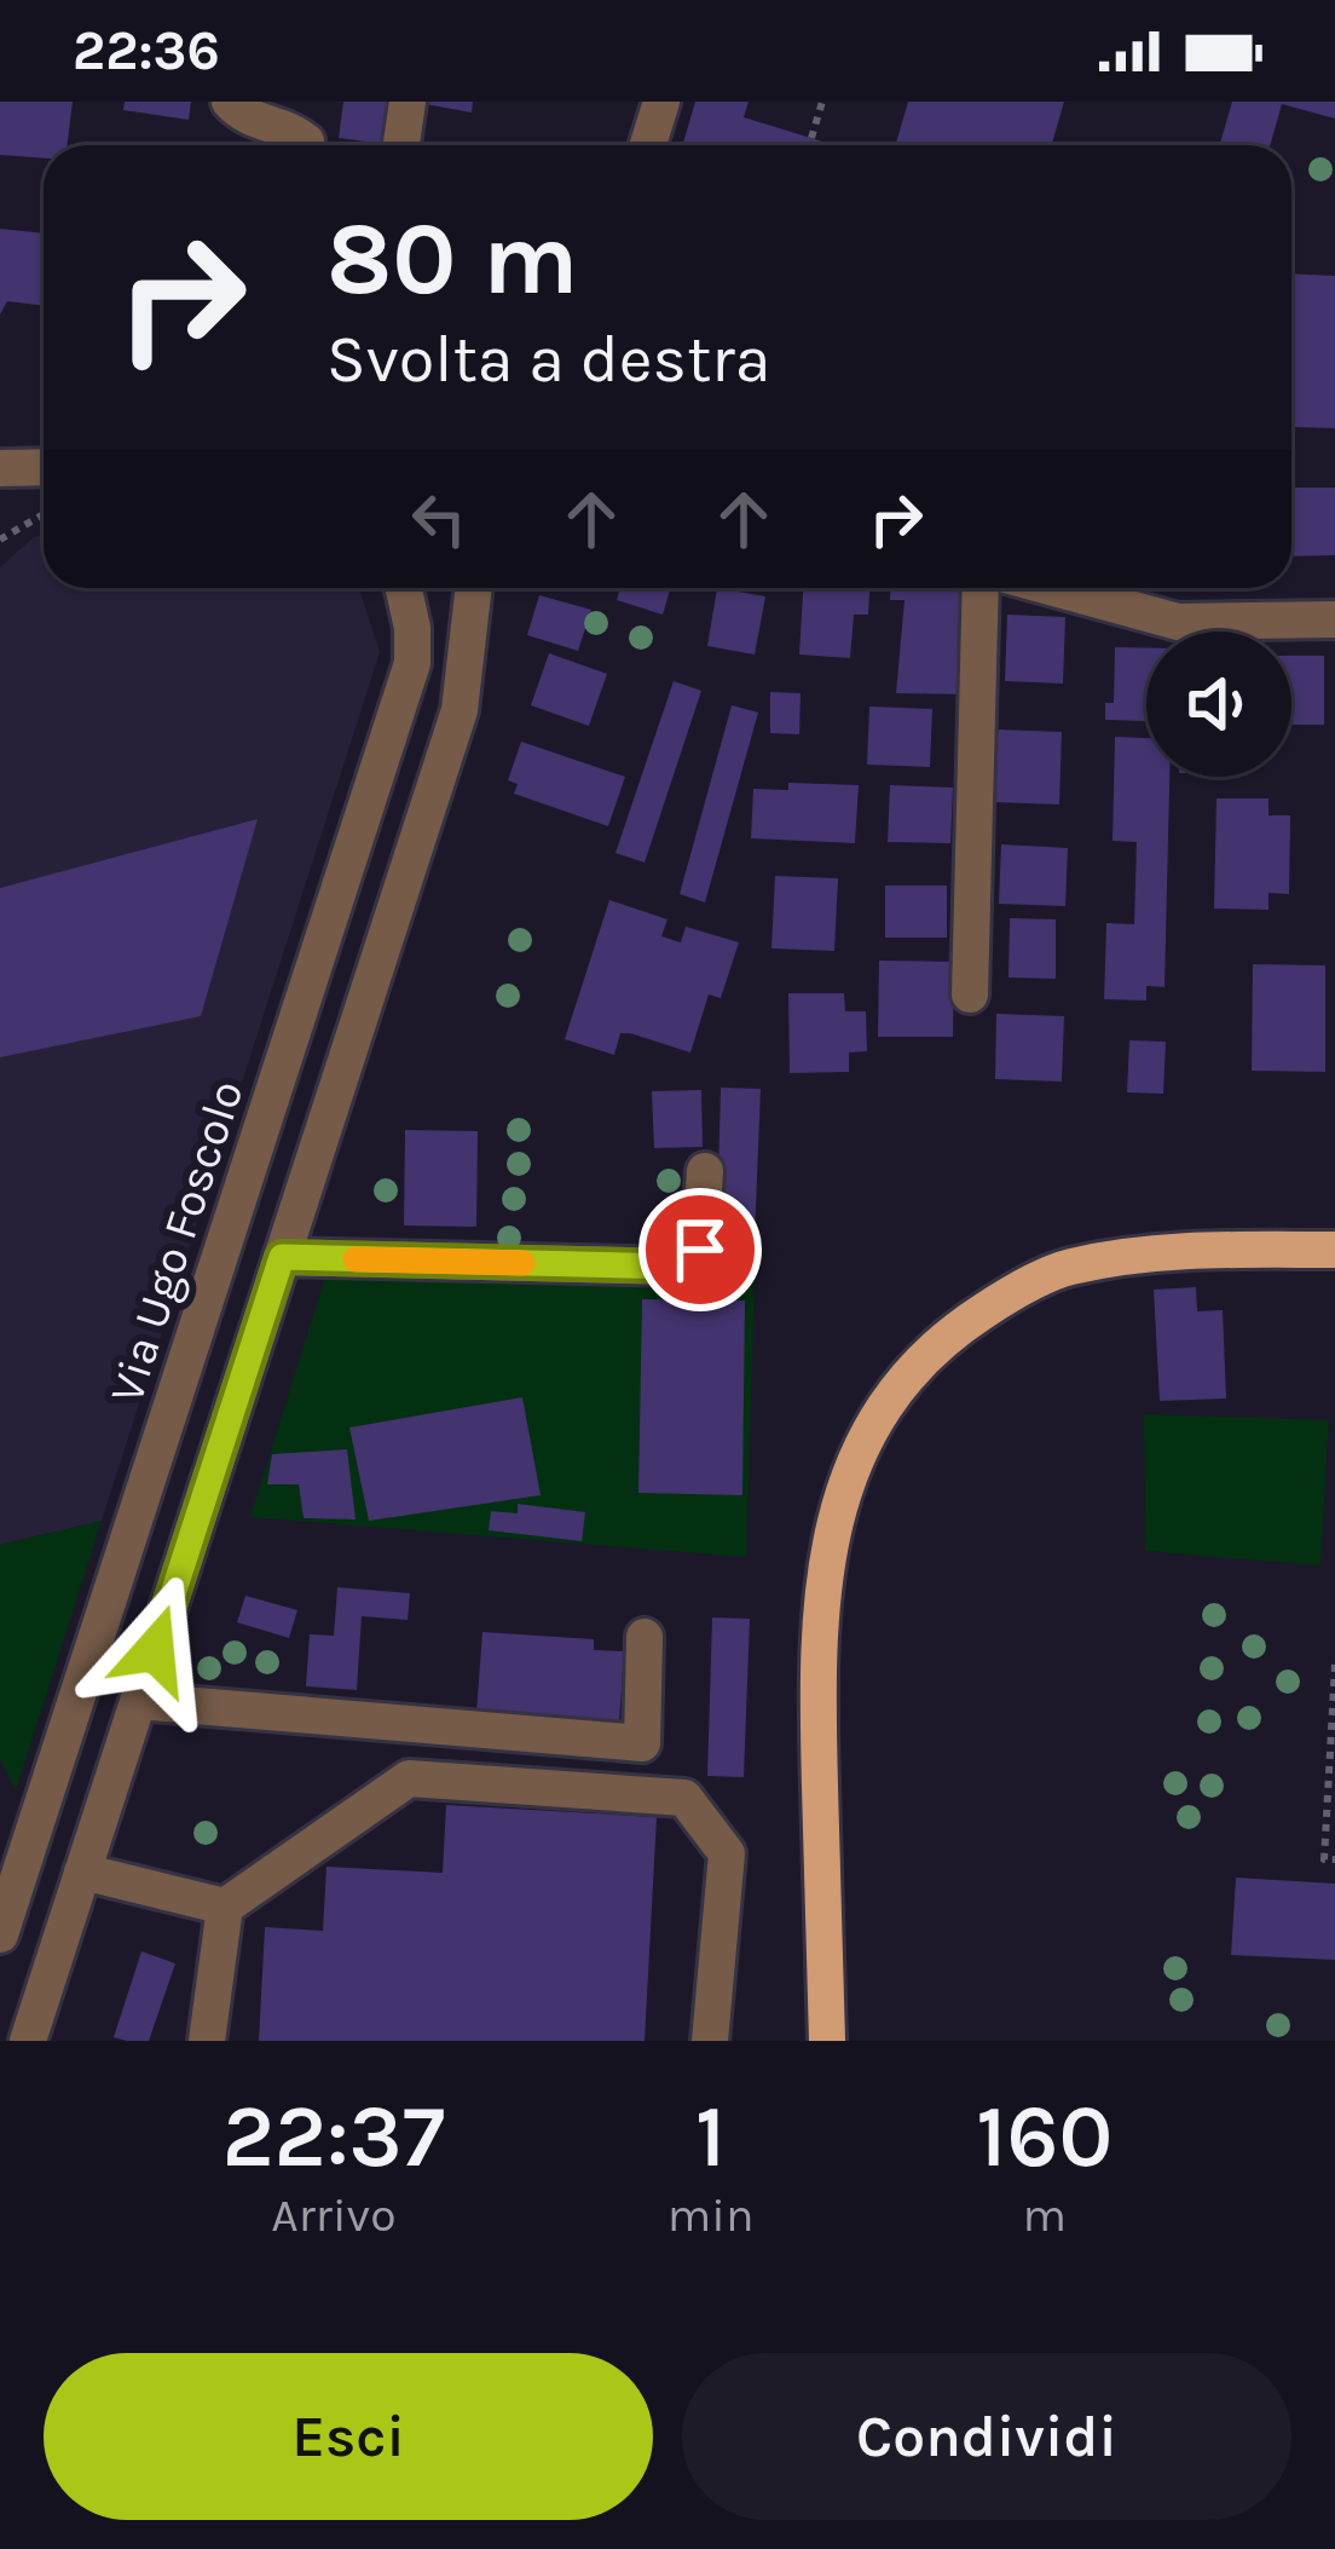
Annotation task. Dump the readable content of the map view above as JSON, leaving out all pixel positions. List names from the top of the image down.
{
  "streets": {
    "street": ["Via Ugo Foscolo"]
  },
  "page": {
    "status": "22:36",
    "turn": ["80 m", "Svolta a destra"],
    "eta": [
      "22:37",
      "Arrivo",
      "1",
      "min",
      "160",
      "m"
    ],
    "buttons": ["Esci", "Condividi"]
  }
}
